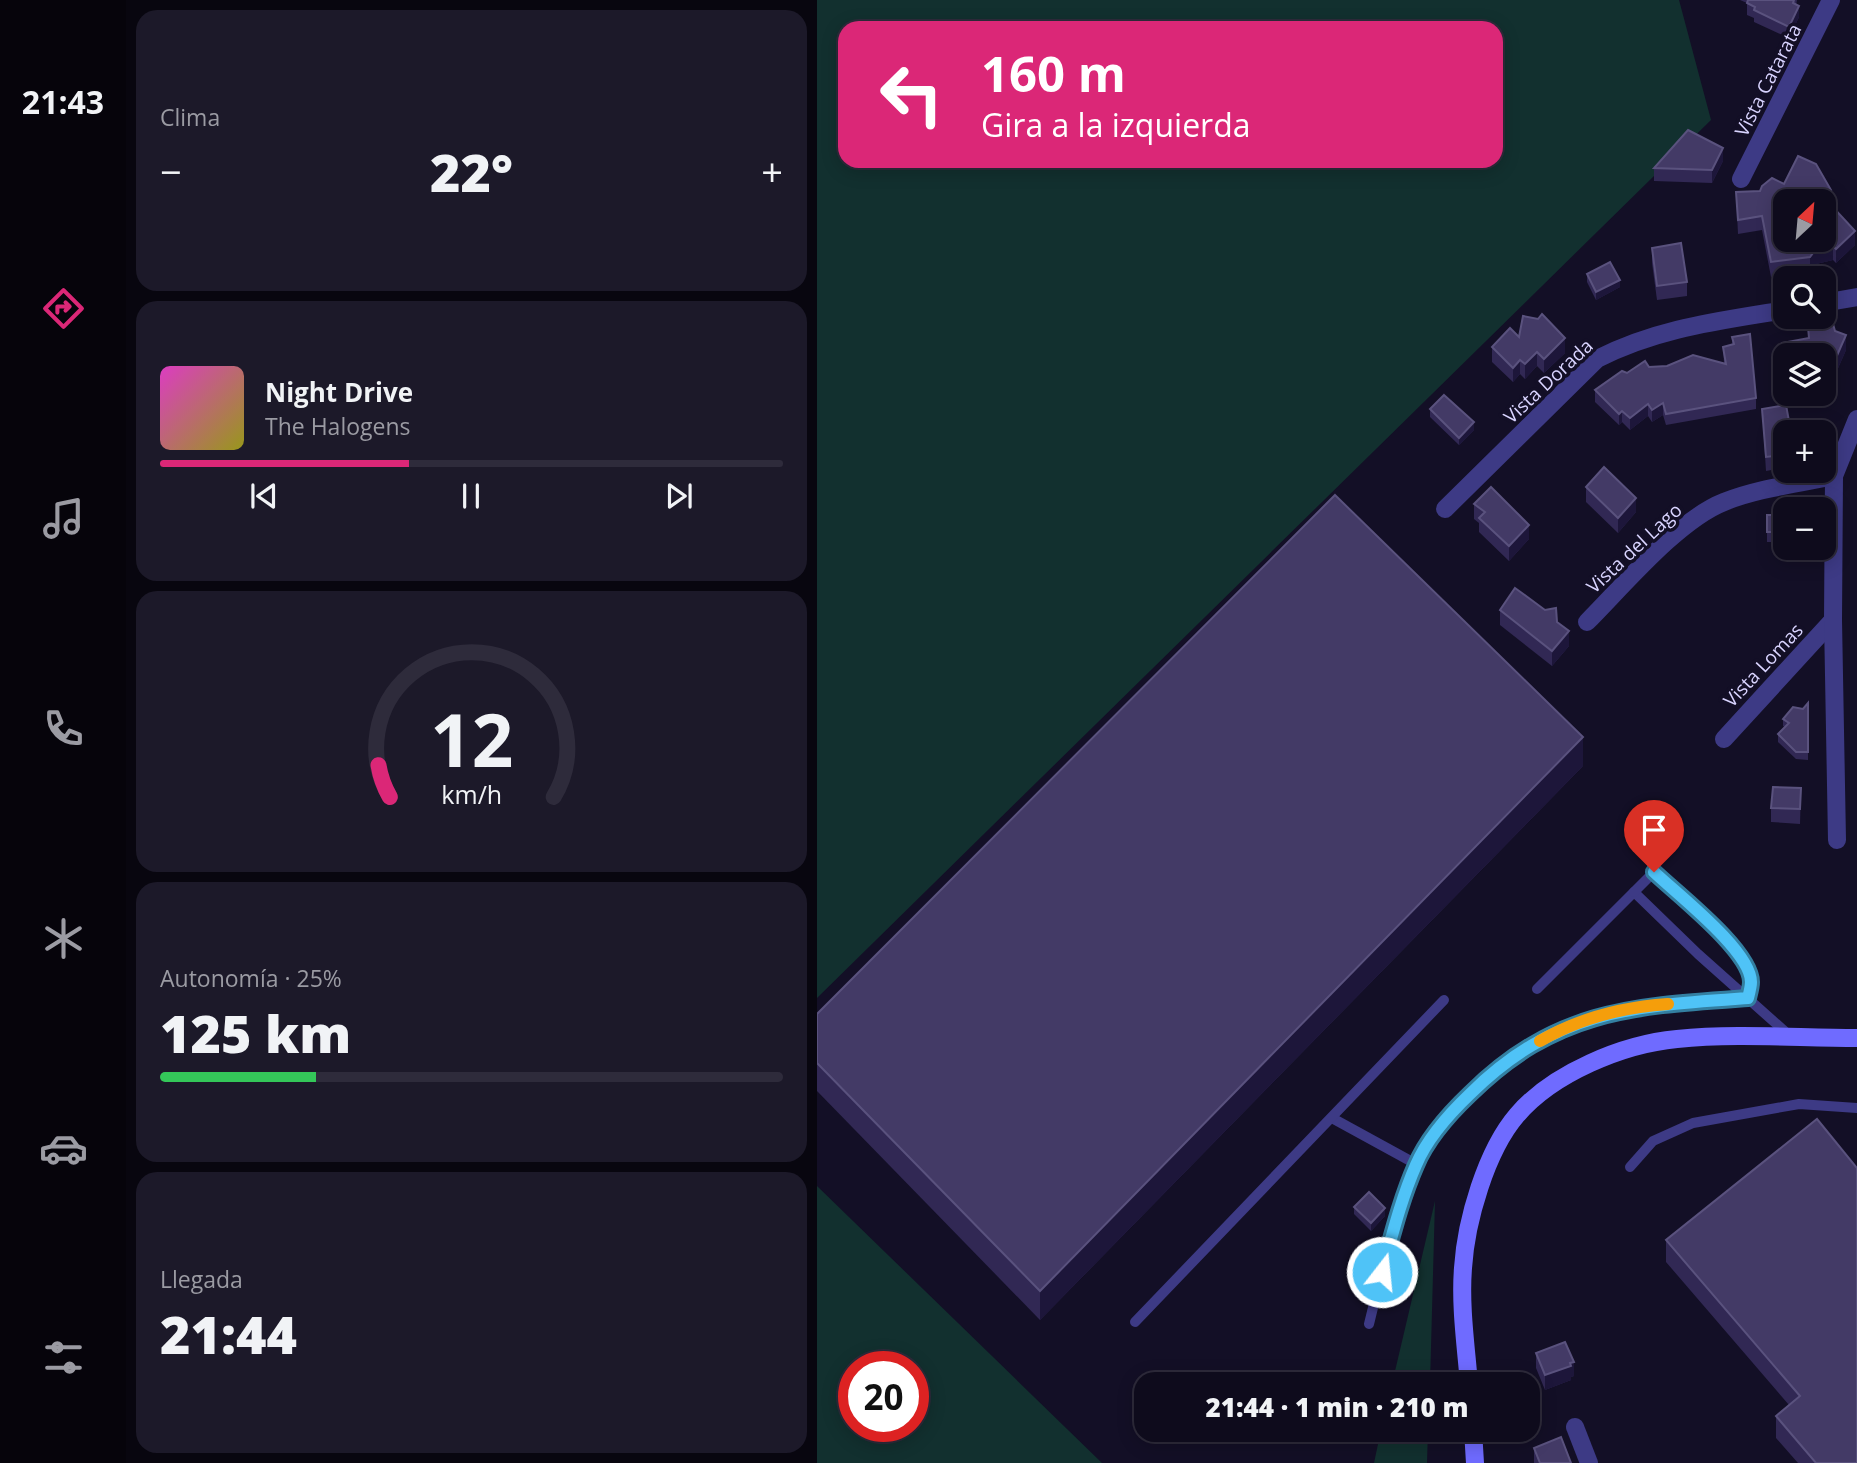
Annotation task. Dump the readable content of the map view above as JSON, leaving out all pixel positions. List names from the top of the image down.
{
  "streets": {
    "street": [
      "Vista Catarata",
      "Vista Dorada",
      "Vista del Lago",
      "Vista Lomas"
    ]
  },
  "north": "top right",
  "page": {
    "tabs": "21:43",
    "tile": [
      "Clima",
      ["Autonomía · 25%", "125 km"],
      ["Llegada", "21:44"]
    ],
    "turn": ["160 m", "Gira a la izquierda"],
    "heat": ["−", "22°", "+"],
    "map_buttons": ["+", "−"],
    "song": ["Night Drive", "The Halogens"],
    "limit": "20",
    "trip": "21:44 · 1 min · 210 m",
    "gauge": ["12", "km/h"]
  }
}
